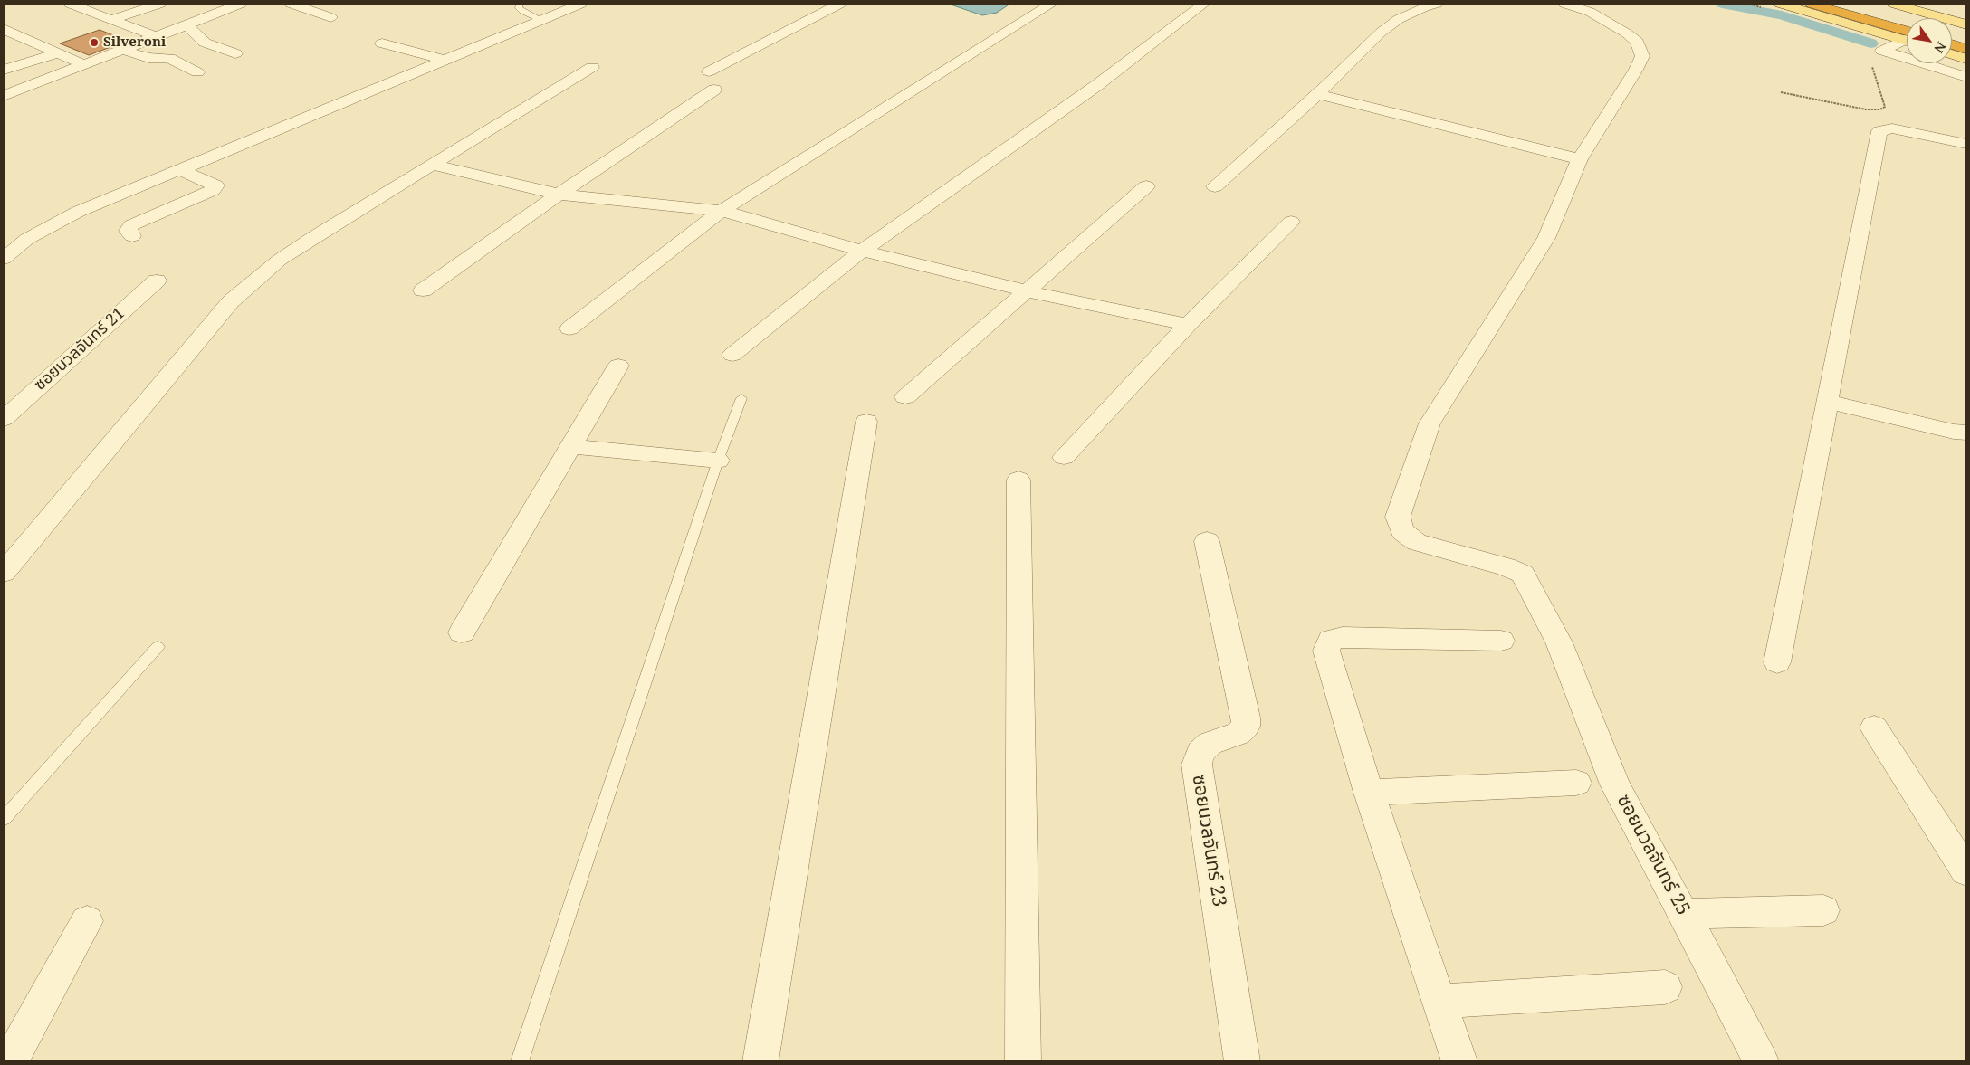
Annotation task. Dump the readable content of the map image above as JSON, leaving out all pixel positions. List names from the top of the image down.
{
  "streets": {
    "street": ["ซอยนวลจันทร์ 21", "ซอยนวลจันทร์ 23", "ซอยนวลจันทร์ 25"]
  },
  "places": ["Silveroni"],
  "north": "bottom right"
}
